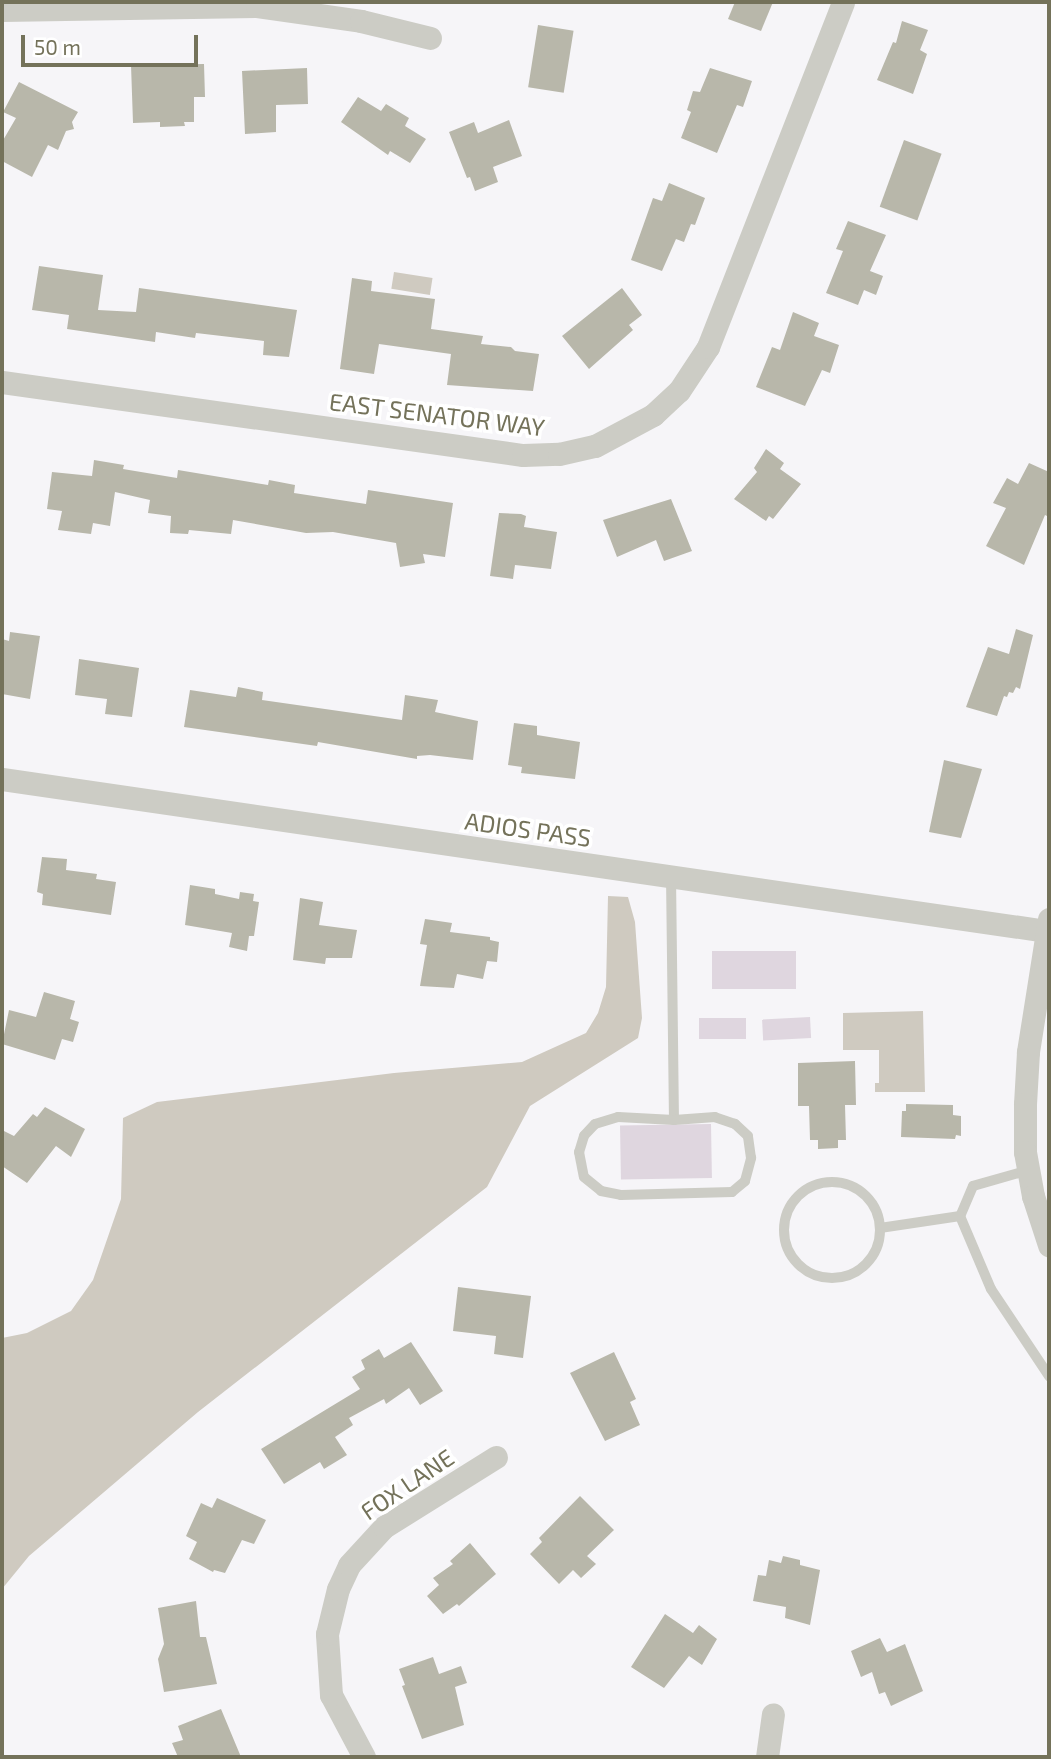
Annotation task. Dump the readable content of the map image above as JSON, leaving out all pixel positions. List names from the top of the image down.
{
  "streets": {
    "street": ["EAST SENATOR WAY", "ADIOS PASS", "FOX LANE"]
  },
  "scale_bar": "50 m"
}
